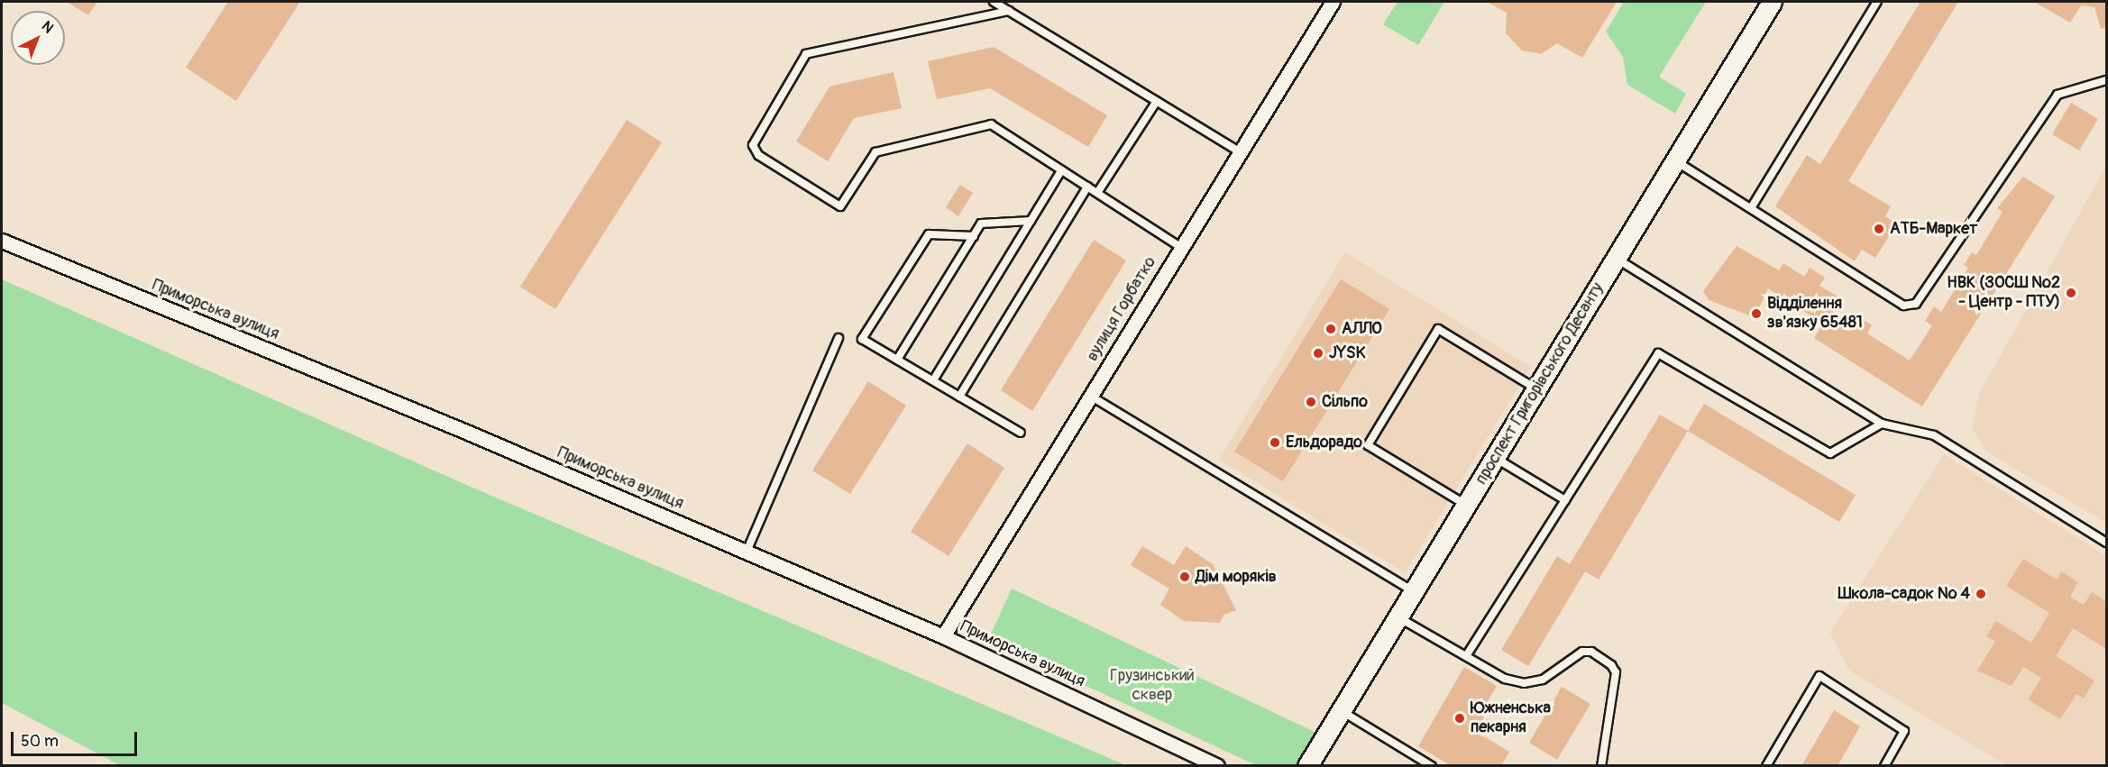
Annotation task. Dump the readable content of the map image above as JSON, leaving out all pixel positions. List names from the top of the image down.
{
  "streets": {
    "street": ["вулиця Горбатко", "Приморська вулиця", "проспект Григорівського Десанту"]
  },
  "crossings": [
    ["вулиця Горбатко", "Приморська вулиця"]
  ],
  "parks": ["Грузинський сквер"],
  "places": [
    "АТБ-Маркет",
    "НВК (ЗОСШ №2 - Центр - ПТУ)",
    "Відділення зв'язку 65481",
    "АЛЛО",
    "JYSK",
    "Сільпо",
    "Ельдорадо",
    "Дім моряків",
    "Школа-садок № 4",
    "Южненська пекарня"
  ],
  "scale_bar": "50 m",
  "north": "top right"
}
